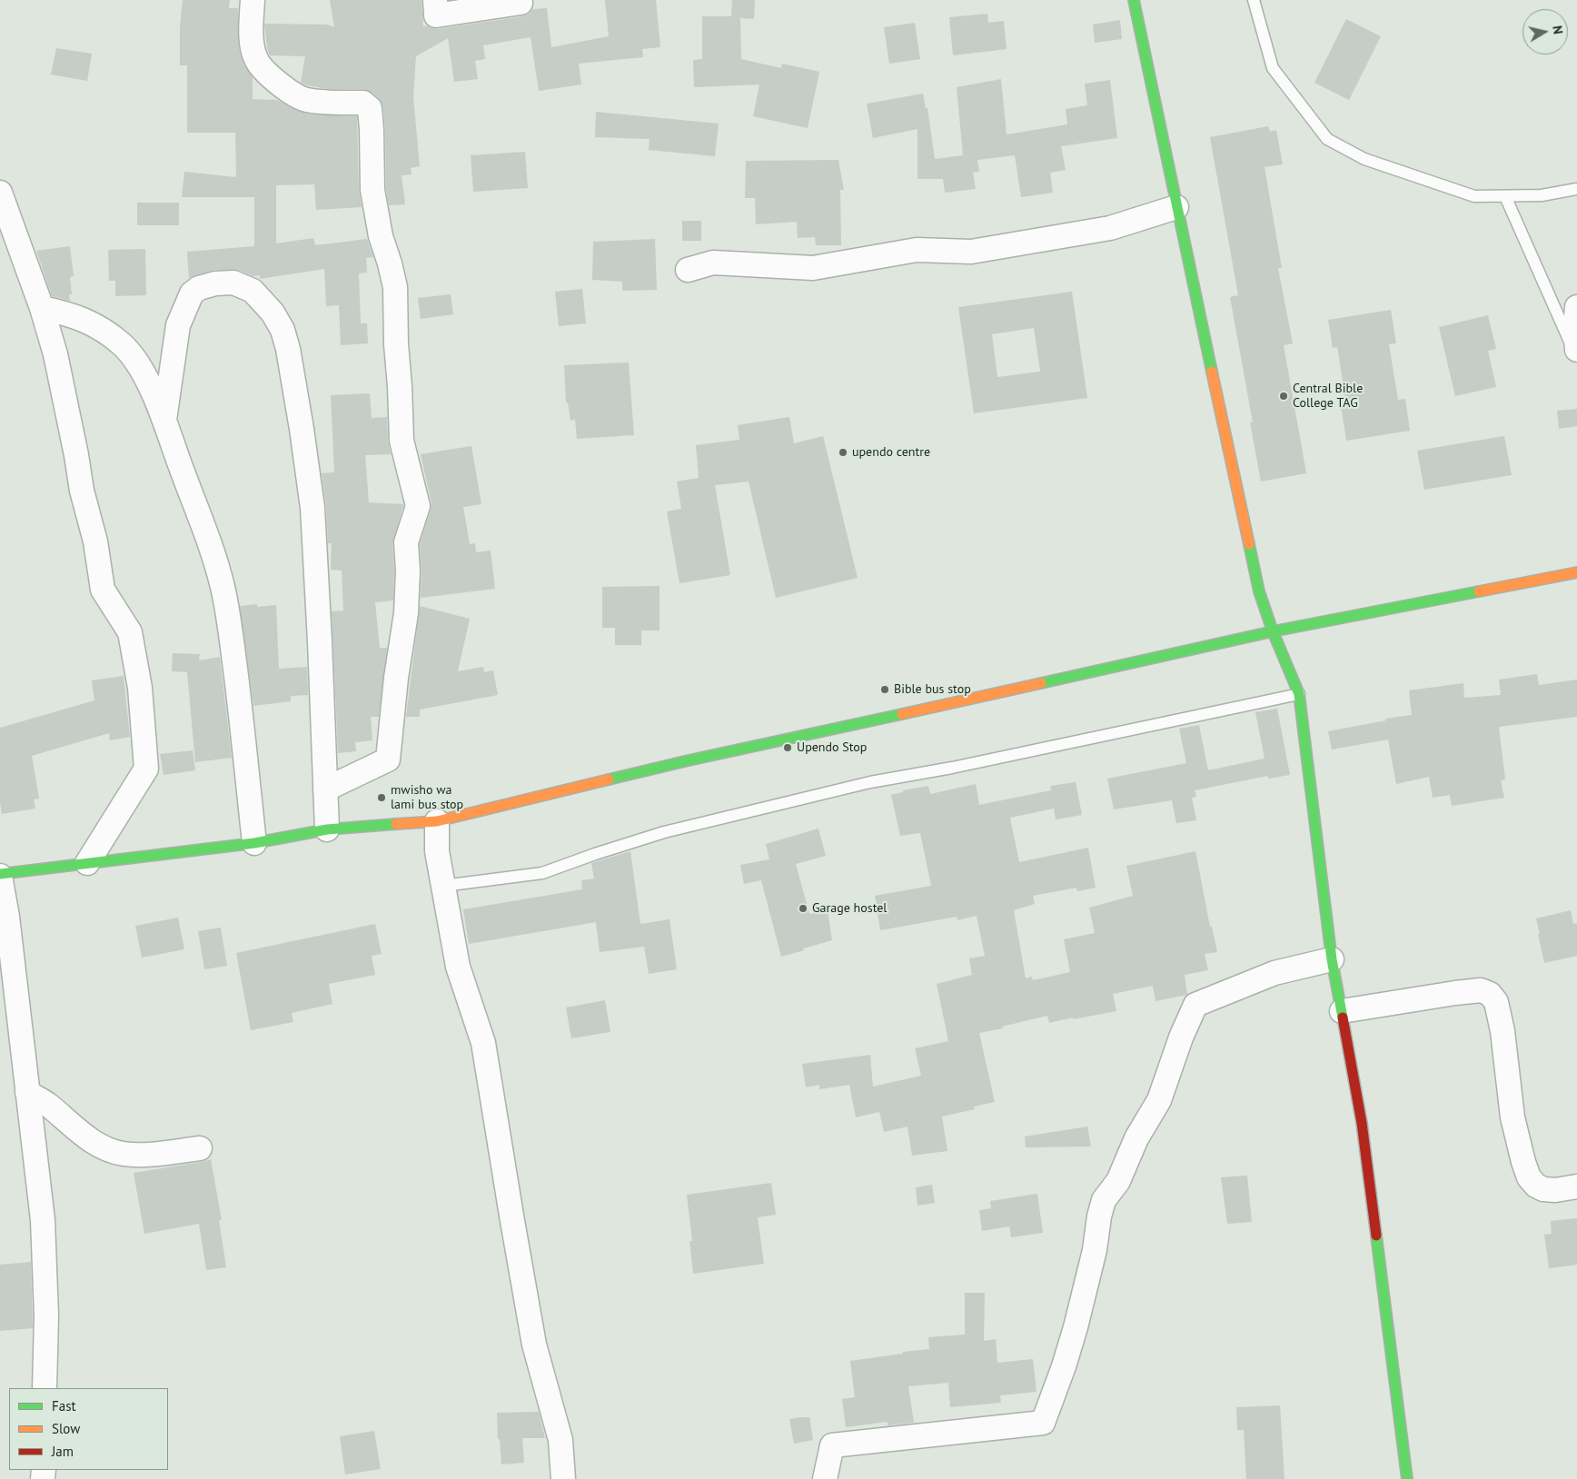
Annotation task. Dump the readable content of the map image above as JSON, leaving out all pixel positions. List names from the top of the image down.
{
  "places": [
    "Central Bible College TAG",
    "upendo centre",
    "Bible bus stop",
    "Upendo Stop",
    "mwisho wa lami bus stop",
    "Garage hostel"
  ],
  "legend": ["Fast", "Slow", "Jam"],
  "north": "right"
}
